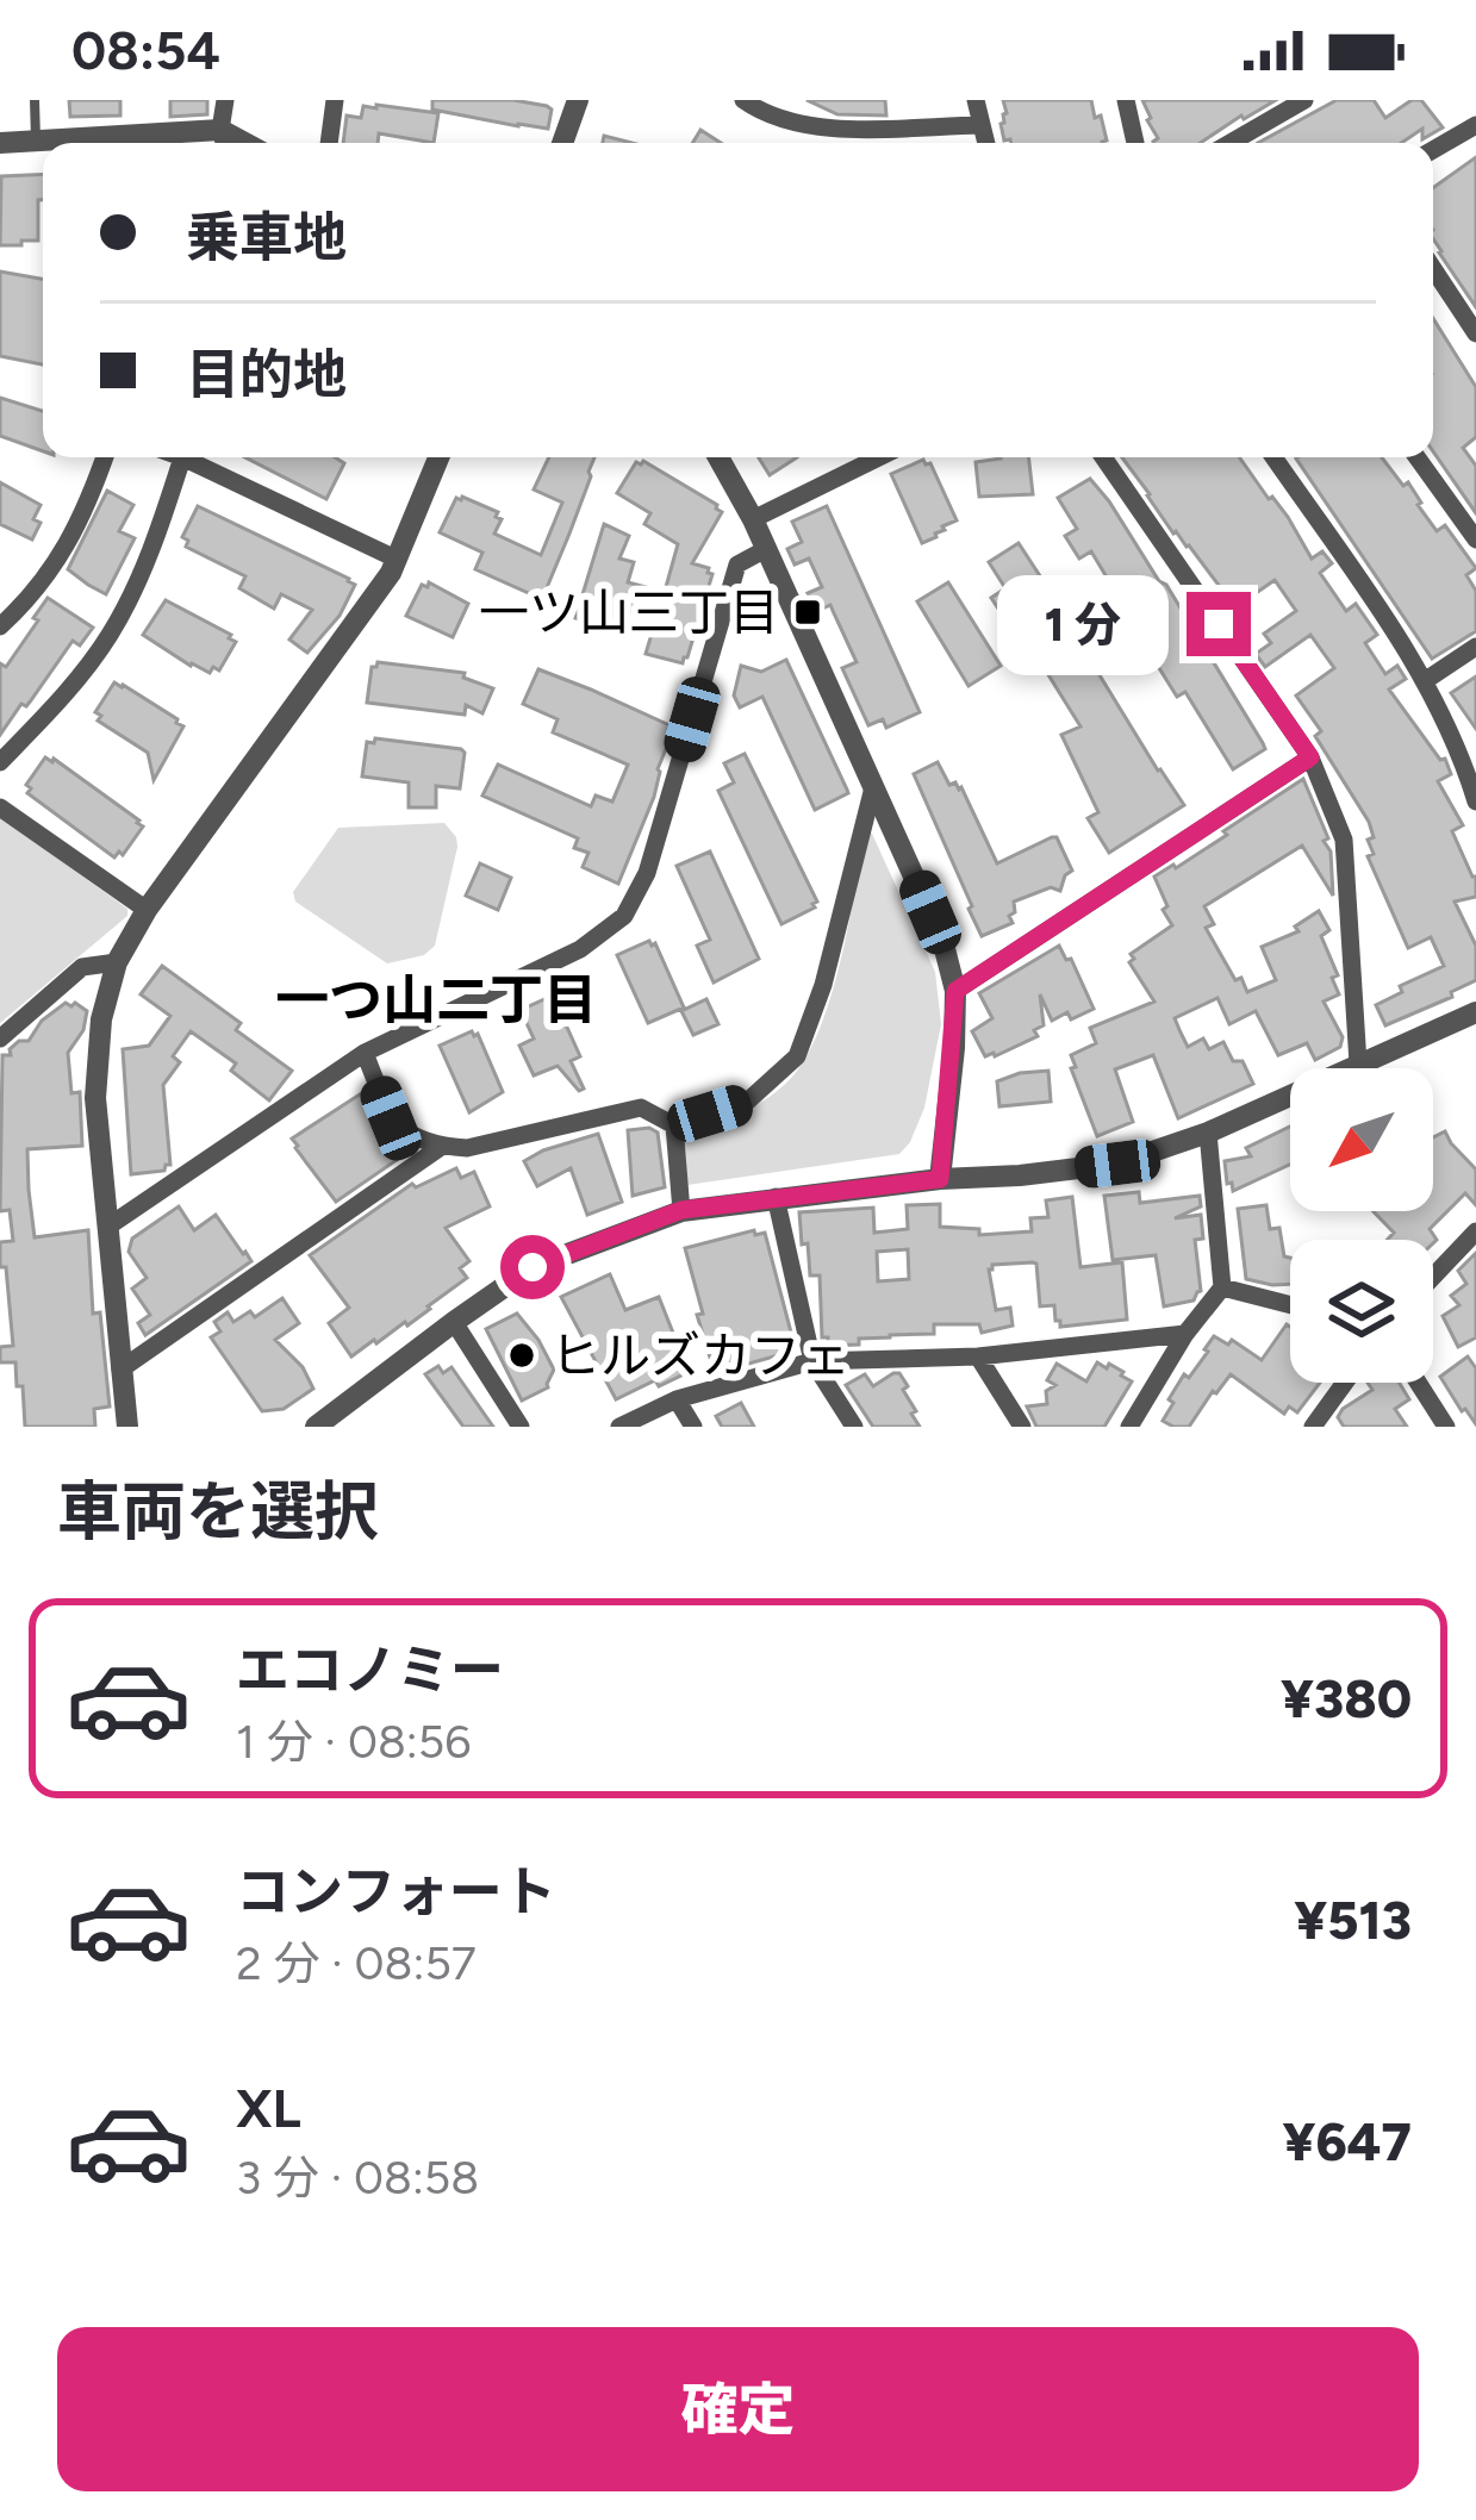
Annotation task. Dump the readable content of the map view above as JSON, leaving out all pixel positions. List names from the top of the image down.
{
  "districts": ["一つ山二丁目"],
  "places": {
    "transit": ["一ツ山三丁目"],
    "other": ["ヒルズカフェ"]
  },
  "north": "bottom left",
  "page": {
    "status": "08:54",
    "banner": ["乗車地", "目的地"],
    "bubble": "1 分",
    "heading": "車両を選択",
    "list": [
      {
        "name": "エコノミー",
        "note": "1 分 · 08:56",
        "value": "¥380"
      },
      {
        "name": "コンフォート",
        "note": "2 分 · 08:57",
        "value": "¥513"
      },
      {
        "name": "XL",
        "note": "3 分 · 08:58",
        "value": "¥647"
      }
    ],
    "buttons": "確定"
  }
}
